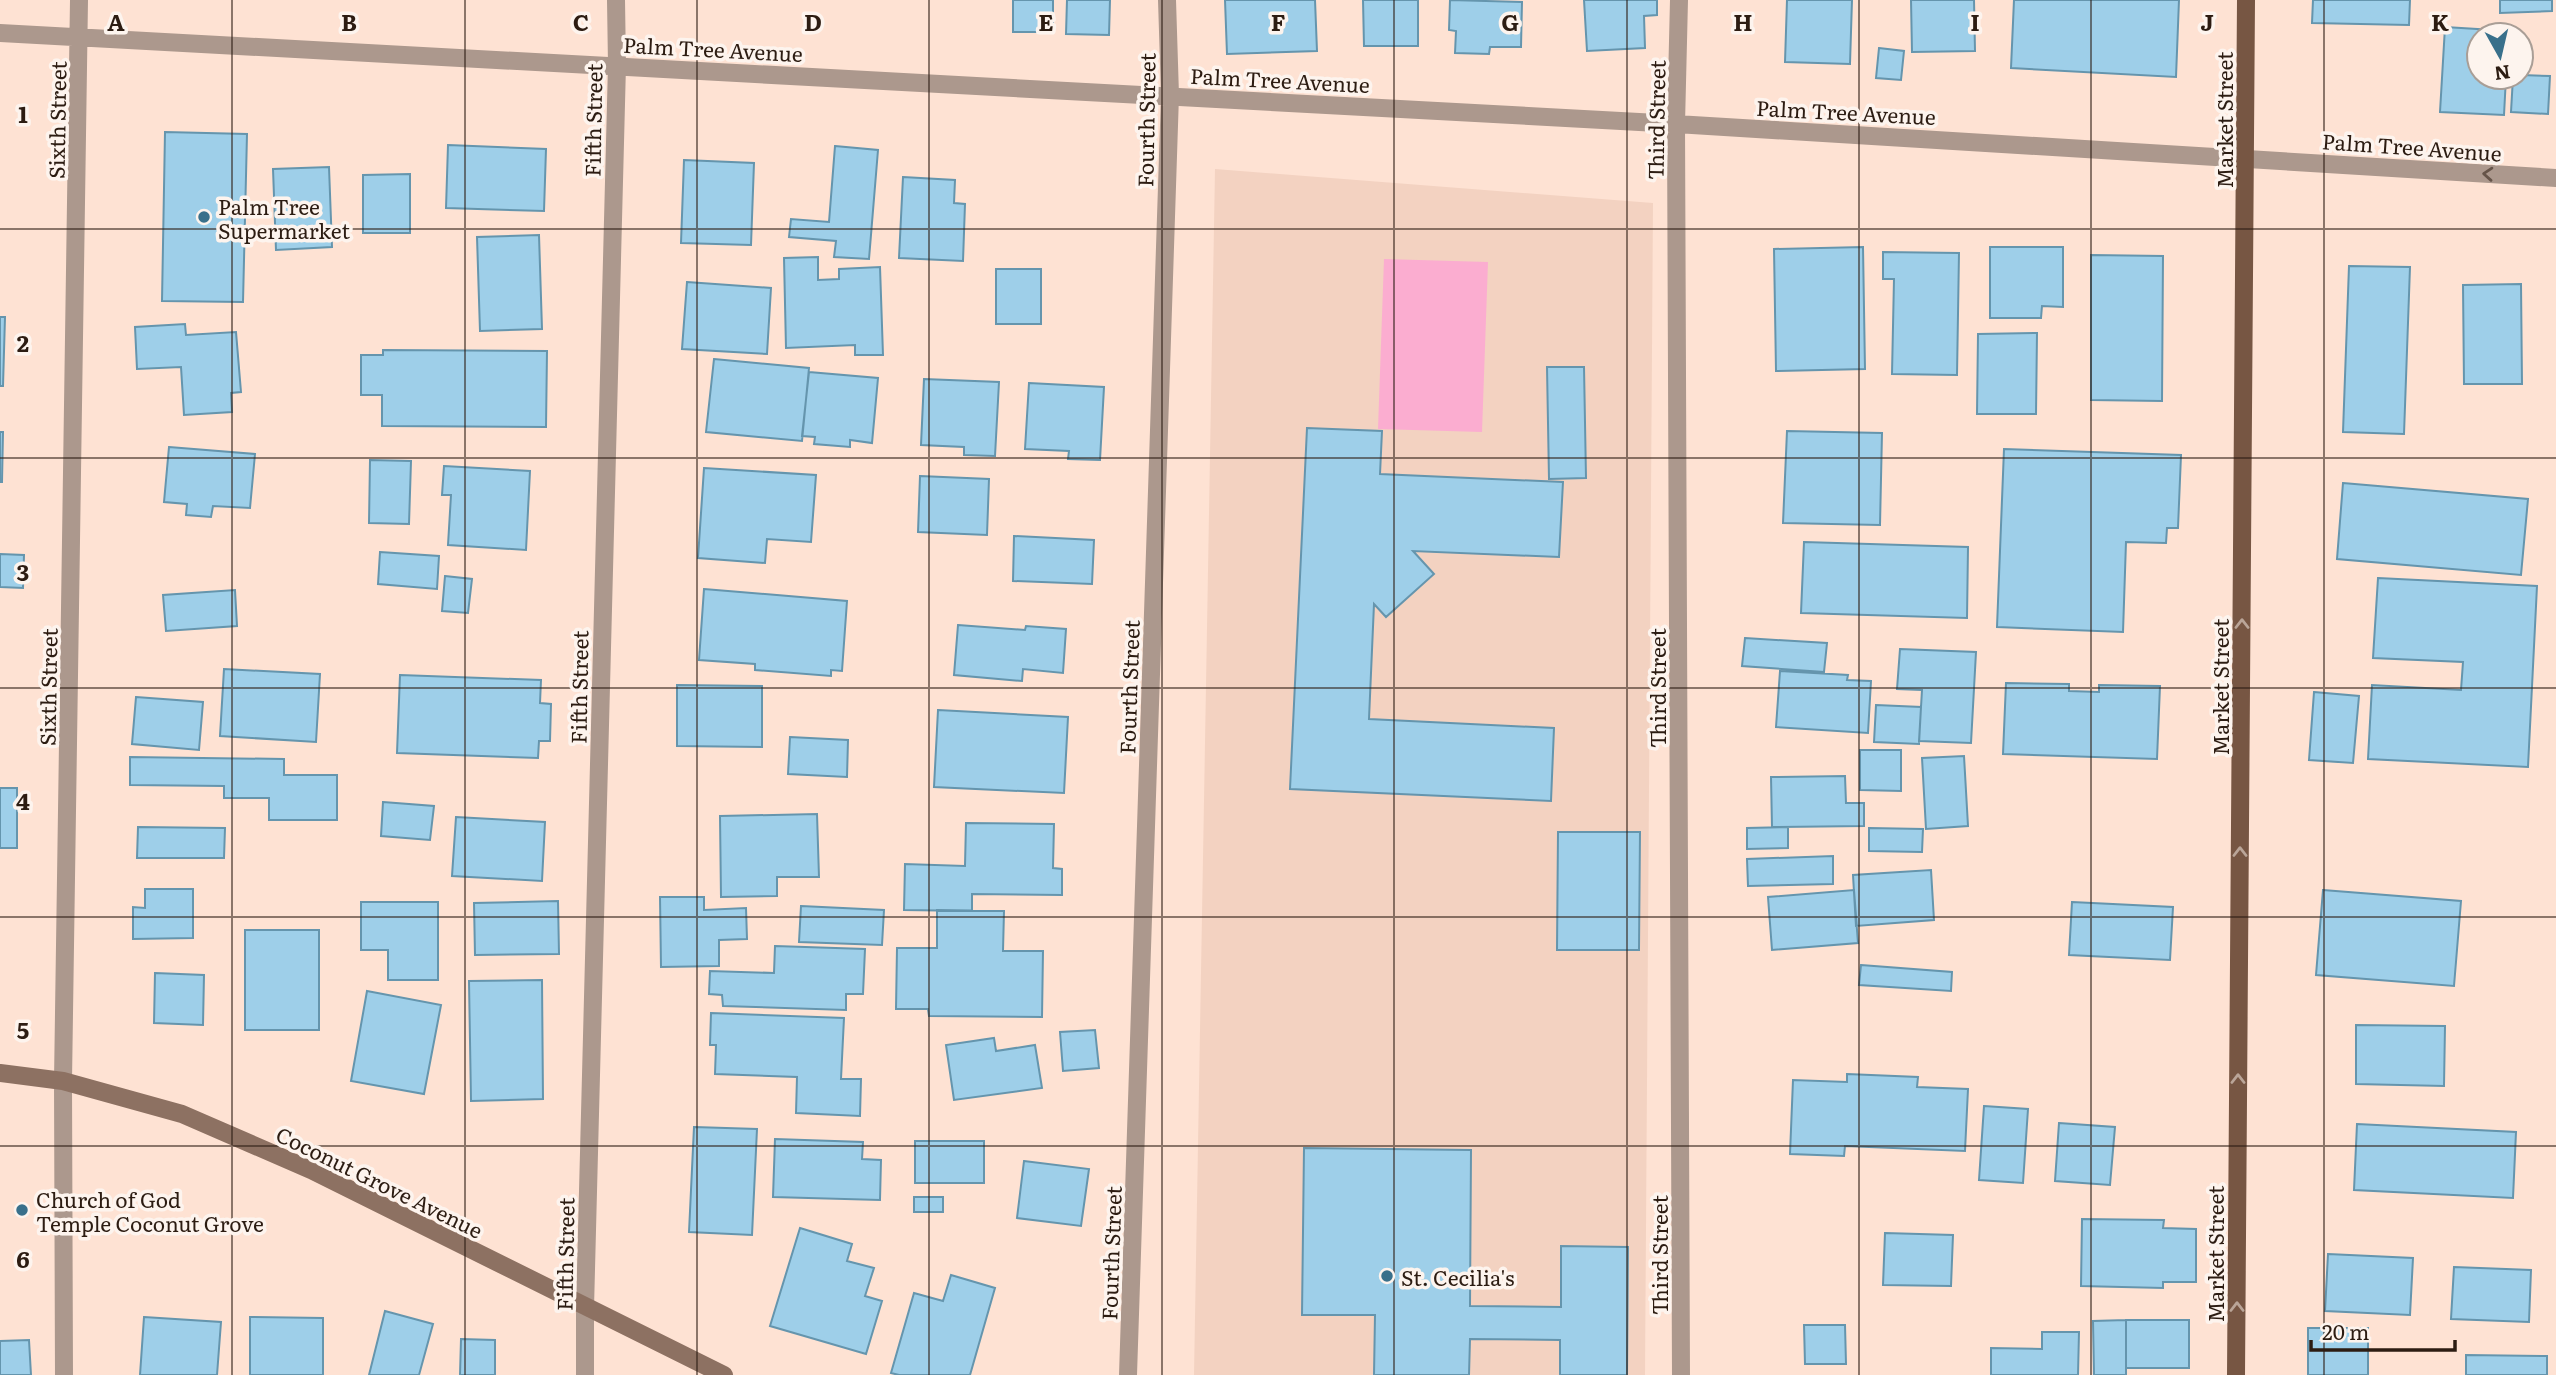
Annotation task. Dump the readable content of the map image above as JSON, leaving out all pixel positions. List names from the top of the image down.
{
  "streets": {
    "main road": ["Market Street"],
    "street": [
      "Palm Tree Avenue",
      "Sixth Street",
      "Fifth Street",
      "Fourth Street",
      "Third Street",
      "Coconut Grove Avenue"
    ]
  },
  "crossings": [
    ["Palm Tree Avenue", "Sixth Street"],
    ["Palm Tree Avenue", "Fifth Street"],
    ["Palm Tree Avenue", "Fourth Street"],
    ["Palm Tree Avenue", "Third Street"],
    ["Palm Tree Avenue", "Market Street"],
    ["Sixth Street", "Coconut Grove Avenue"],
    ["Fifth Street", "Coconut Grove Avenue"]
  ],
  "one_way": ["Market Street"],
  "places": ["Palm Tree Supermarket", "Church of God Temple Coconut Grove", "St. Cecilia's"],
  "scale_bar": "20 m",
  "north": "bottom",
  "grid": {
    "columns": [
      "A",
      "B",
      "C",
      "D",
      "E",
      "F",
      "G",
      "H",
      "I",
      "J",
      "K"
    ],
    "rows": [
      "1",
      "2",
      "3",
      "4",
      "5",
      "6"
    ]
  }
}
